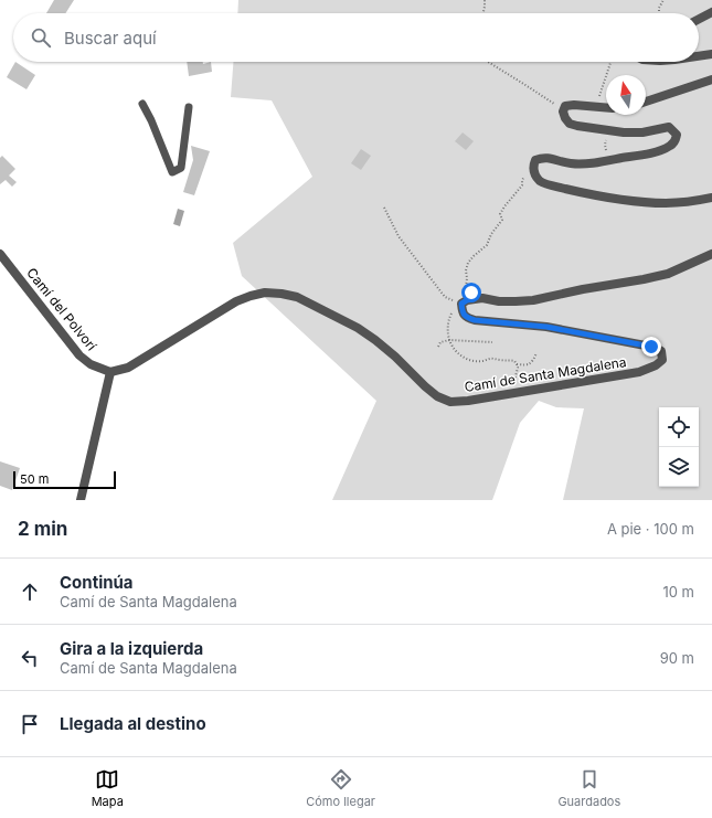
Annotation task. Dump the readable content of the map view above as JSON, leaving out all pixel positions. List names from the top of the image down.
{
  "streets": {
    "street": ["Camí del Polvorí", "Camí de Santa Magdalena"]
  },
  "crossings": [
    ["Camí del Polvorí", "Camí de Santa Magdalena"]
  ],
  "scale_bar": "50 m",
  "north": "top",
  "page": {
    "search": "Buscar aquí",
    "scale": "50 m",
    "heading": ["2 min", "A pie · 100 m"],
    "list": [
      ["Continúa", "Camí de Santa Magdalena", "10 m"],
      ["Gira a la izquierda", "Camí de Santa Magdalena", "90 m"],
      "Llegada al destino"
    ],
    "nav": ["Mapa", "Cómo llegar", "Guardados"]
  }
}
